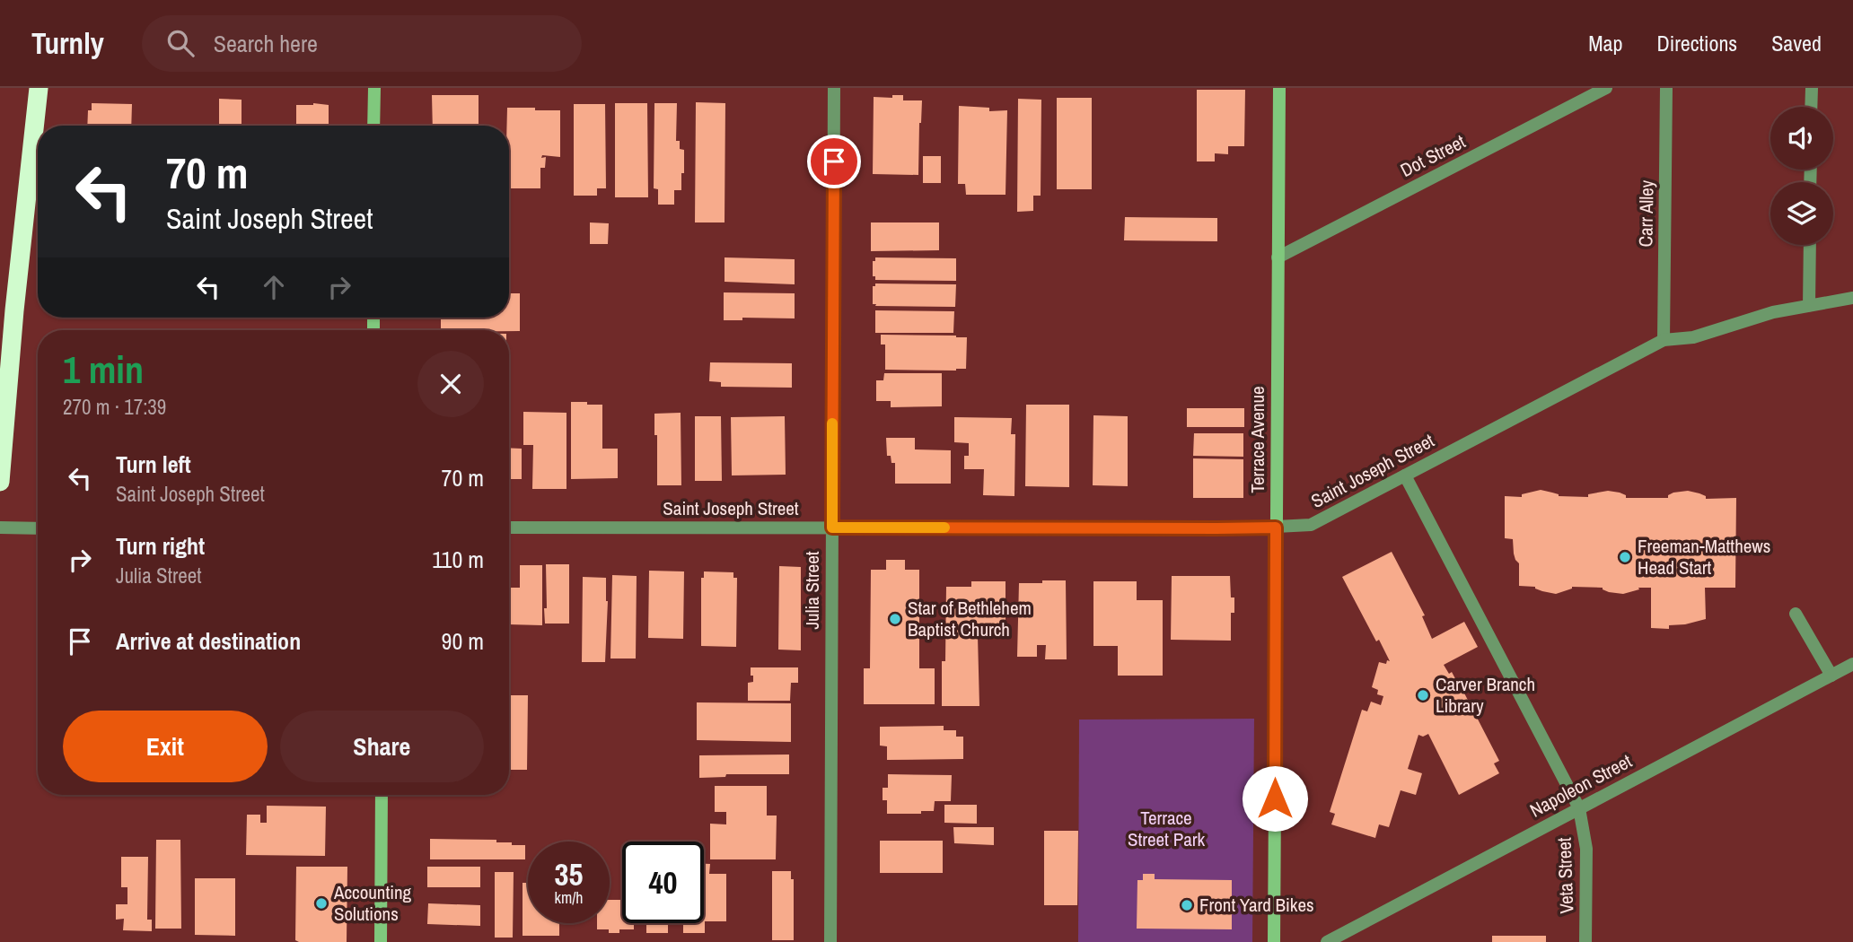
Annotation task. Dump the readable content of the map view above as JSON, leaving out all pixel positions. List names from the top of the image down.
{
  "streets": {
    "street": [
      "Dot Street",
      "Carr Alley",
      "Terrace Avenue",
      "Saint Joseph Street",
      "Julia Street",
      "Napoleon Street",
      "Veta Street"
    ]
  },
  "crossings": [
    ["Dot Street", "Terrace Avenue"],
    ["Carr Alley", "Saint Joseph Street"],
    ["Terrace Avenue", "Saint Joseph Street"],
    ["Saint Joseph Street", "Julia Street"],
    ["Saint Joseph Street", "Veta Street"],
    ["Napoleon Street", "Veta Street"]
  ],
  "parks": ["Terrace Street Park"],
  "places": [
    "Freeman-Matthews Head Start",
    "Star of Bethlehem Baptist Church",
    "Carver Branch Library",
    "Accounting Solutions",
    "Front Yard Bikes"
  ],
  "page": {
    "header": "Turnly",
    "search": "Search here",
    "nav": ["Map", "Directions", "Saved"],
    "turn": ["70 m", "Saint Joseph Street"],
    "heading": ["1 min", "270 m · 17:39"],
    "list": [
      {
        "name": "Turn left",
        "note": "Saint Joseph Street",
        "value": "70 m"
      },
      {
        "name": "Turn right",
        "note": "Julia Street",
        "value": "110 m"
      },
      {
        "name": "Arrive at destination",
        "value": "90 m"
      }
    ],
    "buttons": ["Exit", "Share"],
    "speed": "35 km/h",
    "limit": "40"
  }
}
